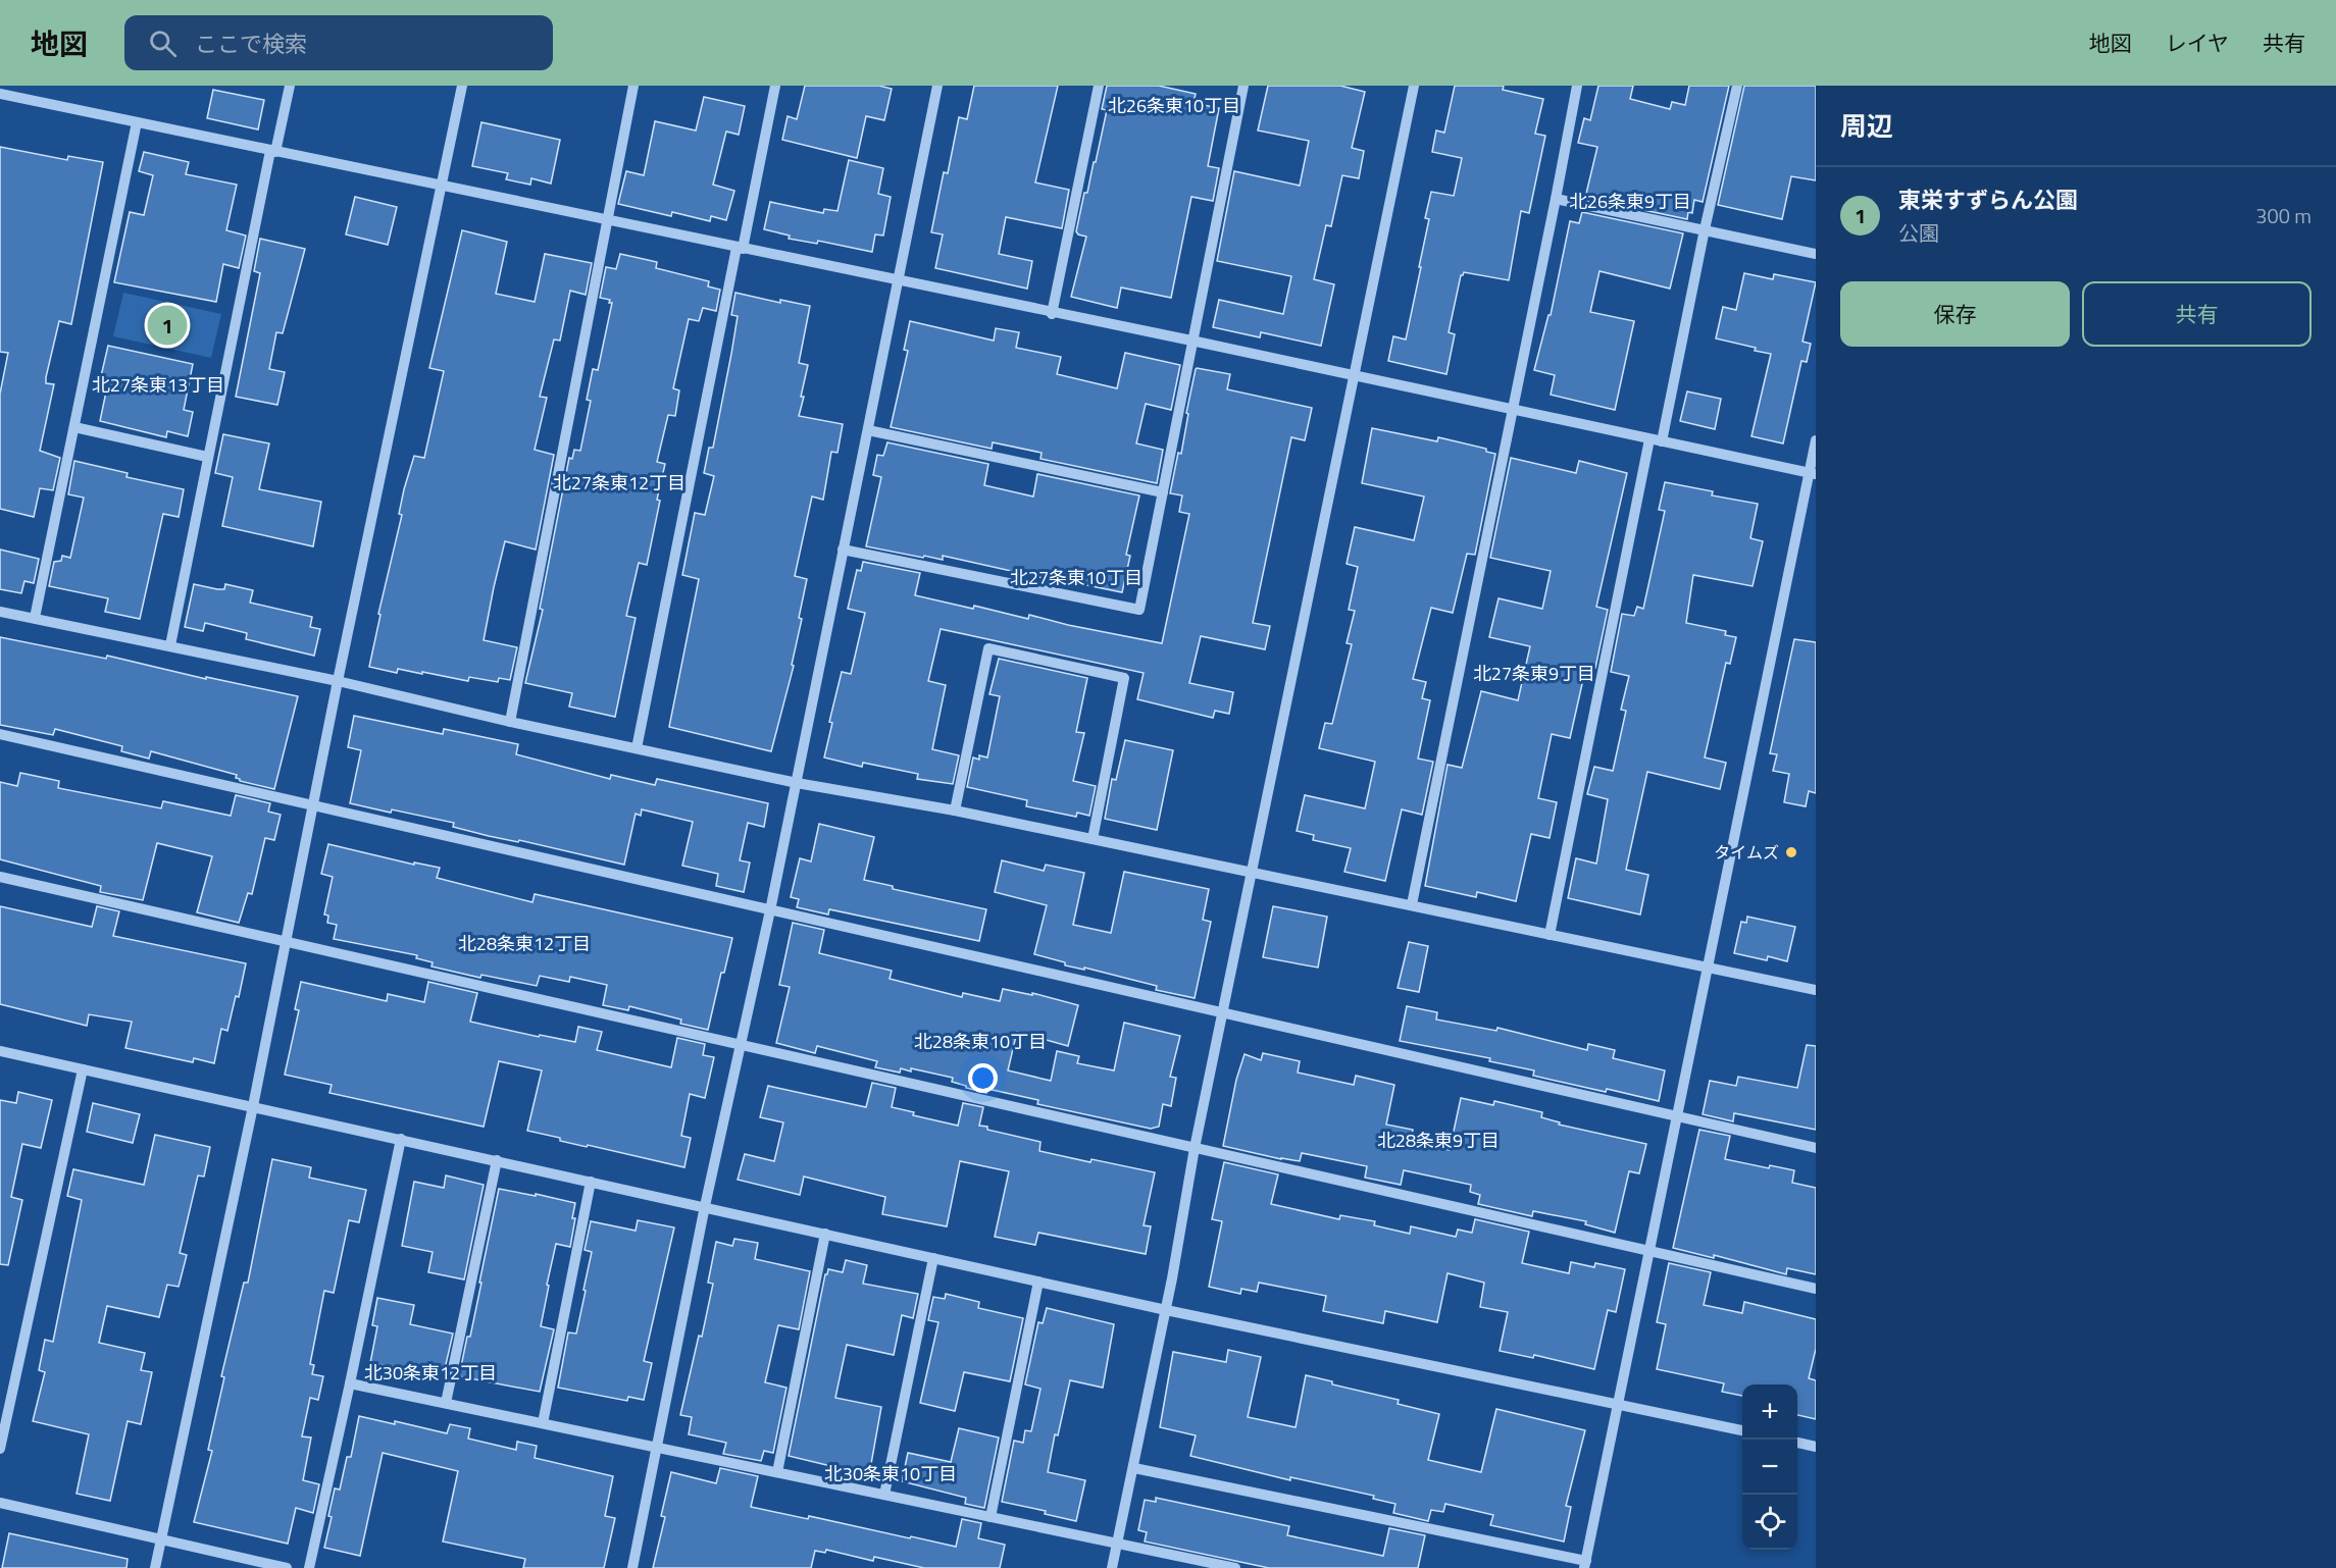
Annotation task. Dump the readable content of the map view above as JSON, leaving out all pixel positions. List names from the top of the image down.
{
  "districts": [
    "北26条東10丁目",
    "北26条東9丁目",
    "北27条東13丁目",
    "北27条東12丁目",
    "北27条東10丁目",
    "北27条東9丁目",
    "北28条東12丁目",
    "北28条東10丁目",
    "北28条東9丁目",
    "北30条東12丁目",
    "北30条東10丁目"
  ],
  "places": ["タイムズ"],
  "page": {
    "header": "地図",
    "search": "ここで検索",
    "nav": ["地図", "レイヤ", "共有"],
    "heading": "周辺",
    "list": [
      {
        "mark": "1",
        "name": "東栄すずらん公園",
        "note": "公園",
        "value": "300 m"
      }
    ],
    "buttons": ["保存", "共有"],
    "pins": "1",
    "map_buttons": ["+", "−"]
  }
}
